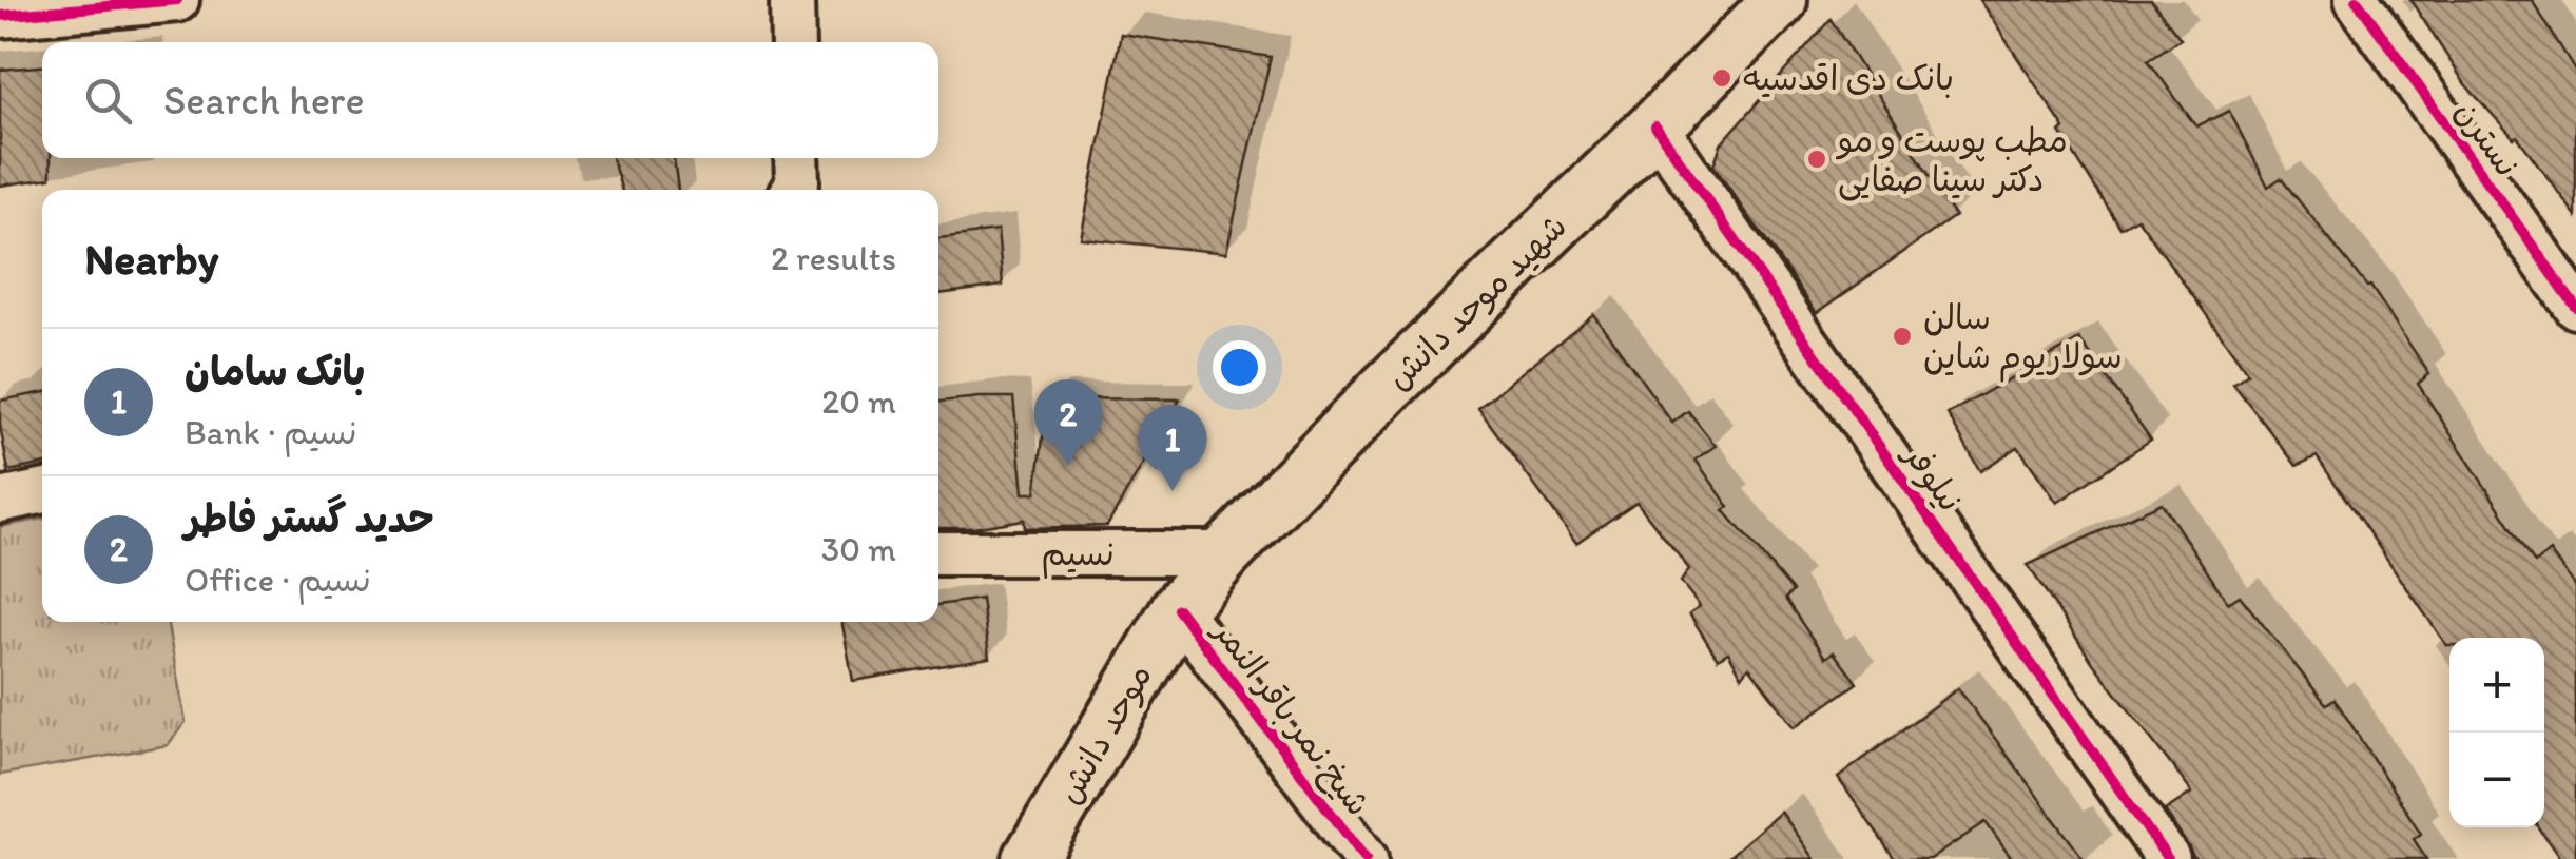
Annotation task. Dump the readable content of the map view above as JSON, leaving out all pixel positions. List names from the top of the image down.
{
  "streets": {
    "main road": ["شهید موحد دانش", "موحد دانش"],
    "street": [
      "نسترن",
      "نیلوفر",
      "نسیم",
      "شیخ نمر باقر النمر"
    ]
  },
  "crossings": [
    ["شهید موحد دانش", "نیلوفر"],
    ["شهید موحد دانش", "نسیم"],
    ["شهید موحد دانش", "شیخ نمر باقر النمر"],
    ["شهید موحد دانش", "موحد دانش"],
    ["شیخ نمر باقر النمر", "موحد دانش"]
  ],
  "places": ["بانک دی اقدسیه", "مطب پوست و مو دکتر سینا صفایی", "سالن سولاریوم شاین"],
  "page": {
    "search": "Search here",
    "heading": ["Nearby", "2 results"],
    "list": [
      {
        "mark": "1",
        "name": "بانک سامان",
        "note": "Bank · نسیم",
        "value": "20 m"
      },
      {
        "mark": "2",
        "name": "حدید گستر فاطر",
        "note": "Office · نسیم",
        "value": "30 m"
      }
    ],
    "pins": ["2", "1"],
    "map_buttons": ["+", "−"]
  }
}
